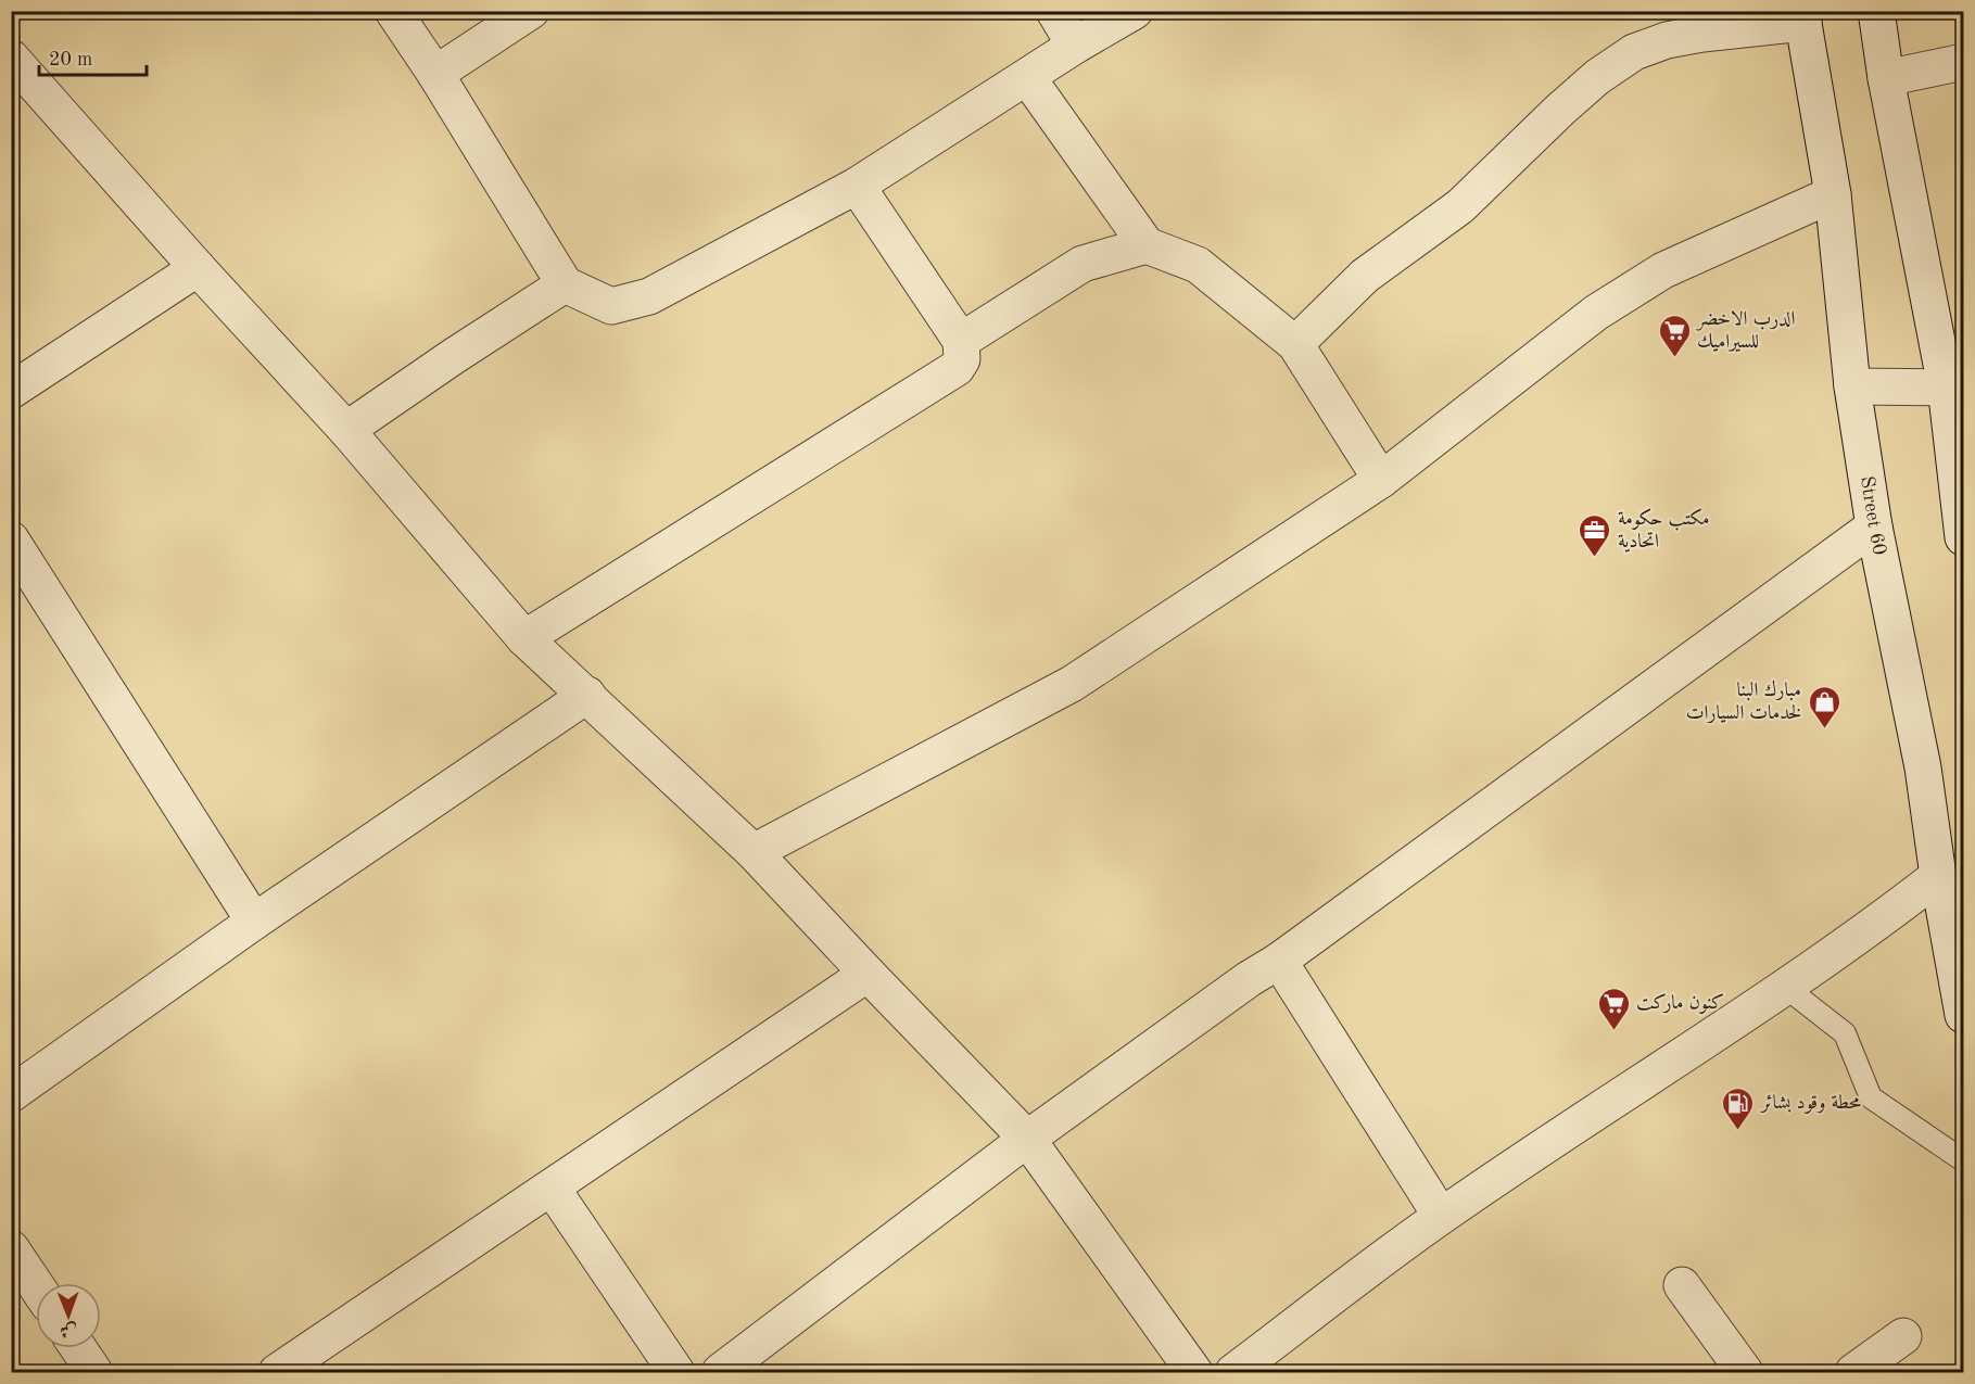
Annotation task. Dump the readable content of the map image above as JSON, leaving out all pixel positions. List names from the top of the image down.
{
  "streets": {
    "street": ["Street 60"]
  },
  "places": {
    "supermarket": ["الدرب الاخضر للسيراميك", "كنون ماركت"],
    "office": ["مكتب حكومة اتحادية"],
    "shop": ["مبارك البنا لخدمات السيارات"],
    "fuel station": ["محطة وقود بشائر"]
  },
  "scale_bar": "20 m",
  "north": "bottom"
}
